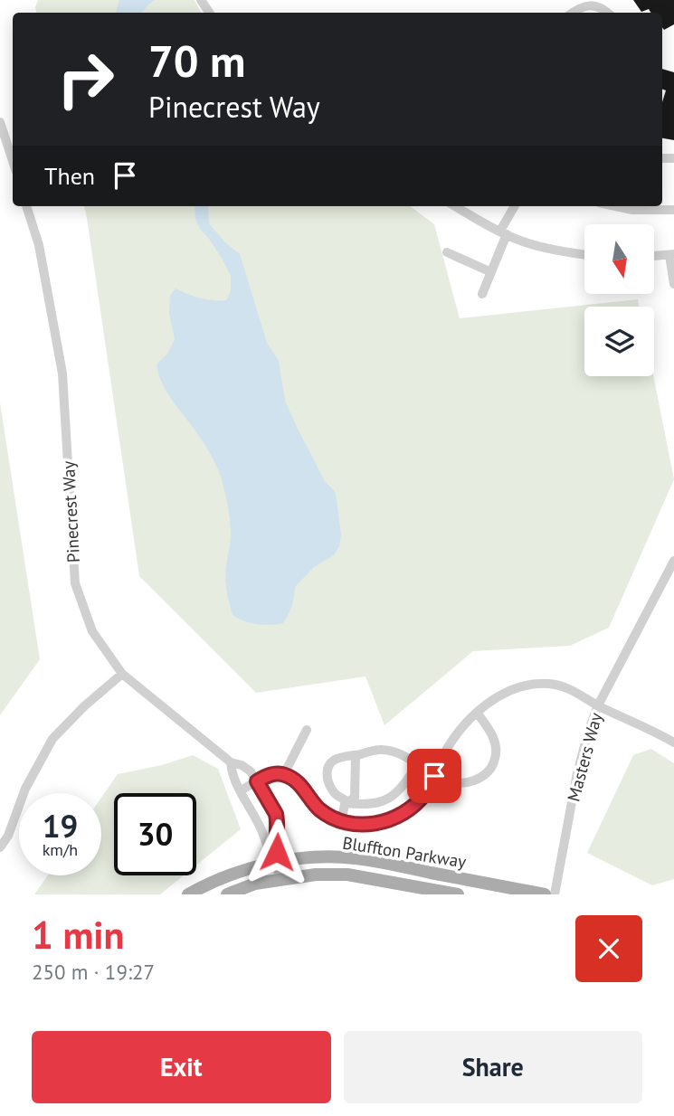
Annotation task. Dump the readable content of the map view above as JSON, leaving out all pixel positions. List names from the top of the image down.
{
  "streets": {
    "main road": ["Bluffton Parkway"],
    "street": ["Pinecrest Way", "Masters Way"]
  },
  "north": "bottom",
  "page": {
    "turn": ["70 m", "Pinecrest Way"],
    "then": "Then",
    "speed": "19 km/h",
    "limit": "30",
    "heading": ["1 min", "250 m · 19:27"],
    "buttons": ["Exit", "Share"]
  }
}
